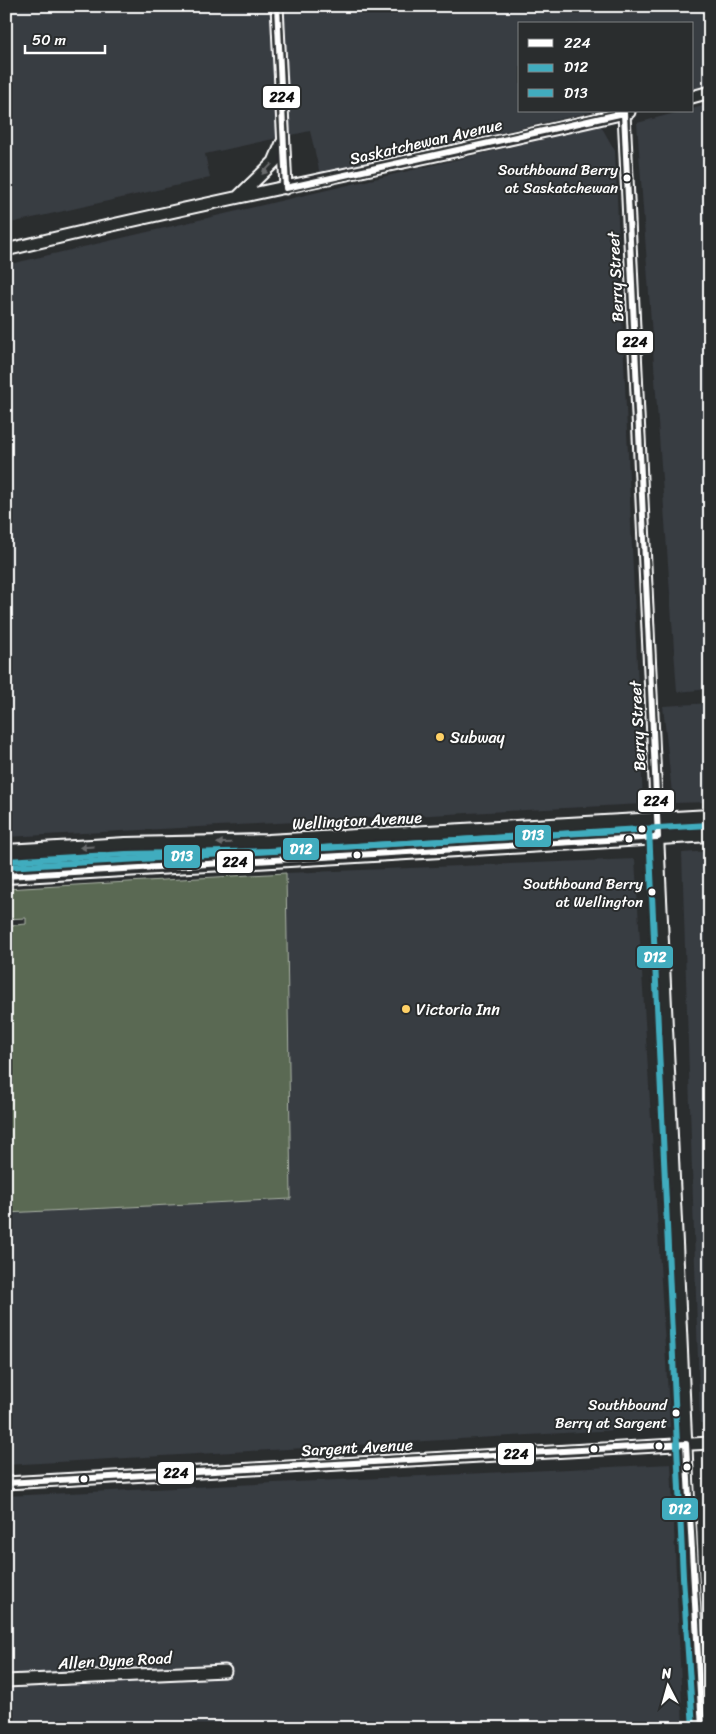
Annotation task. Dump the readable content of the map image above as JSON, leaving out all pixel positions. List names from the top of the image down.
{
  "streets": {
    "main road": ["Wellington Avenue"],
    "street": [
      "Saskatchewan Avenue",
      "Berry Street",
      "Sargent Avenue",
      "Allen Dyne Road"
    ]
  },
  "crossings": [
    ["Saskatchewan Avenue", "Berry Street"],
    ["Berry Street", "Wellington Avenue"],
    ["Berry Street", "Sargent Avenue"]
  ],
  "places": [
    "Southbound Berry at Saskatchewan",
    "Subway",
    "Southbound Berry at Wellington",
    "Victoria Inn",
    "Southbound Berry at Sargent"
  ],
  "lines": ["transit line 224", "transit line D13", "transit line D12"],
  "legend": ["224", "D12", "D13"],
  "scale_bar": "50 m",
  "north": "top"
}
